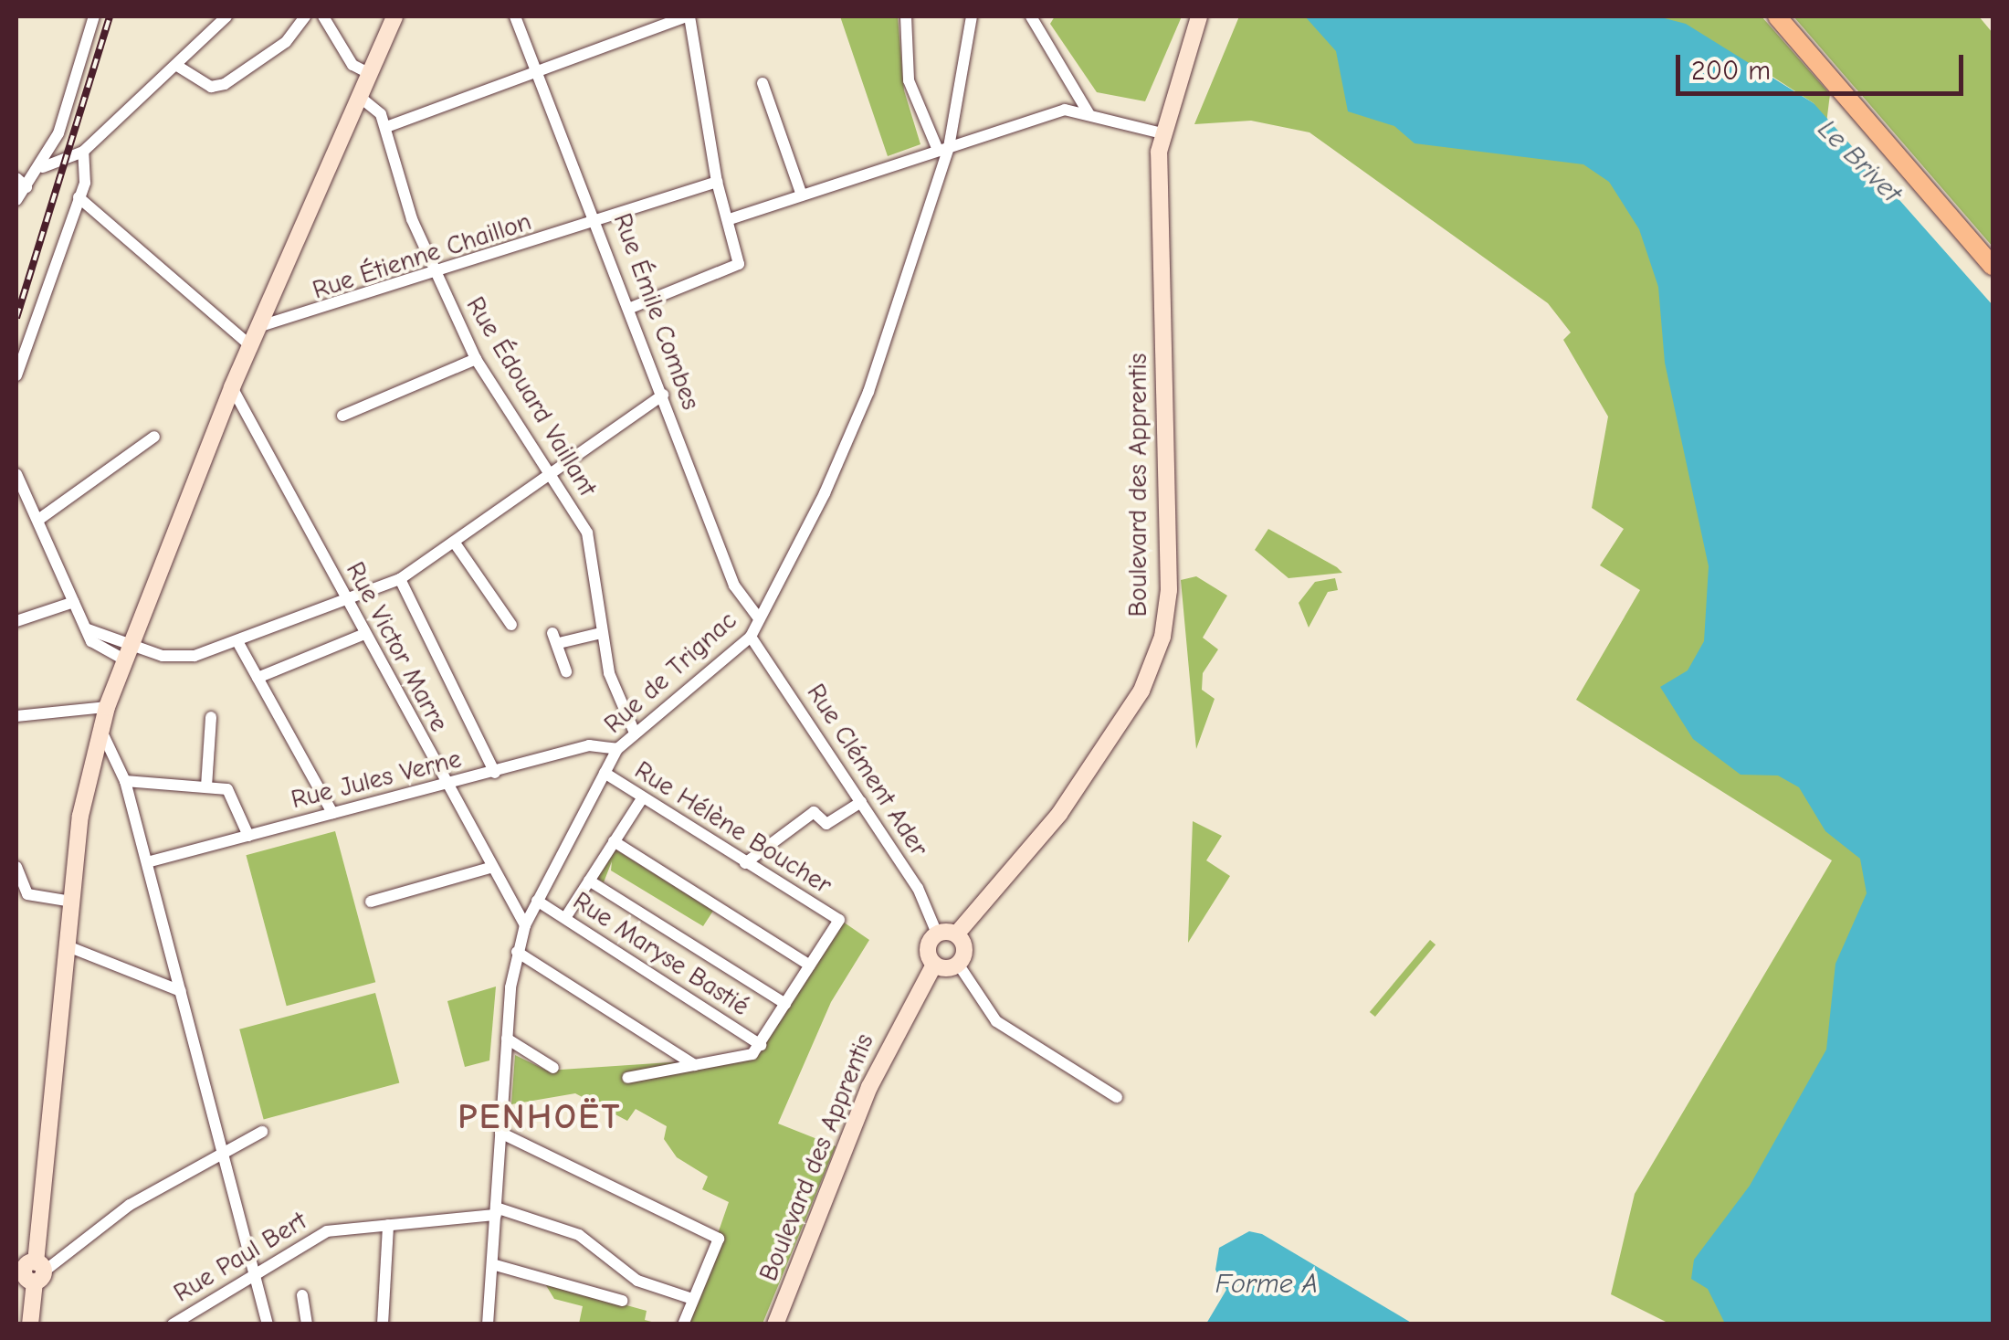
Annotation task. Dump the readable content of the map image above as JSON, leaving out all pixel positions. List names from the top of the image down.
{
  "streets": {
    "main road": ["Boulevard des Apprentis"],
    "street": [
      "Rue Étienne Chaillon",
      "Rue Émile Combes",
      "Rue Édouard Vaillant",
      "Rue Victor Marre",
      "Rue de Trignac",
      "Rue Clément Ader",
      "Rue Jules Verne",
      "Rue Hélène Boucher",
      "Rue Maryse Bastié",
      "Rue Paul Bert"
    ]
  },
  "crossings": [
    ["Rue Étienne Chaillon", "Rue Émile Combes"],
    ["Rue Étienne Chaillon", "Rue Édouard Vaillant"],
    ["Rue Émile Combes", "Rue de Trignac"],
    ["Rue Édouard Vaillant", "Rue de Trignac"],
    ["Boulevard des Apprentis", "Rue Clément Ader"],
    ["Rue Victor Marre", "Rue de Trignac"],
    ["Rue Victor Marre", "Rue Jules Verne"],
    ["Rue de Trignac", "Rue Clément Ader"],
    ["Rue de Trignac", "Rue Jules Verne"],
    ["Rue de Trignac", "Rue Hélène Boucher"],
    ["Rue de Trignac", "Rue Maryse Bastié"],
    ["Rue de Trignac", "Rue Paul Bert"]
  ],
  "districts": ["PENHOËT"],
  "water": ["Le Brivet", "Forme A"],
  "scale_bar": "200 m"
}
